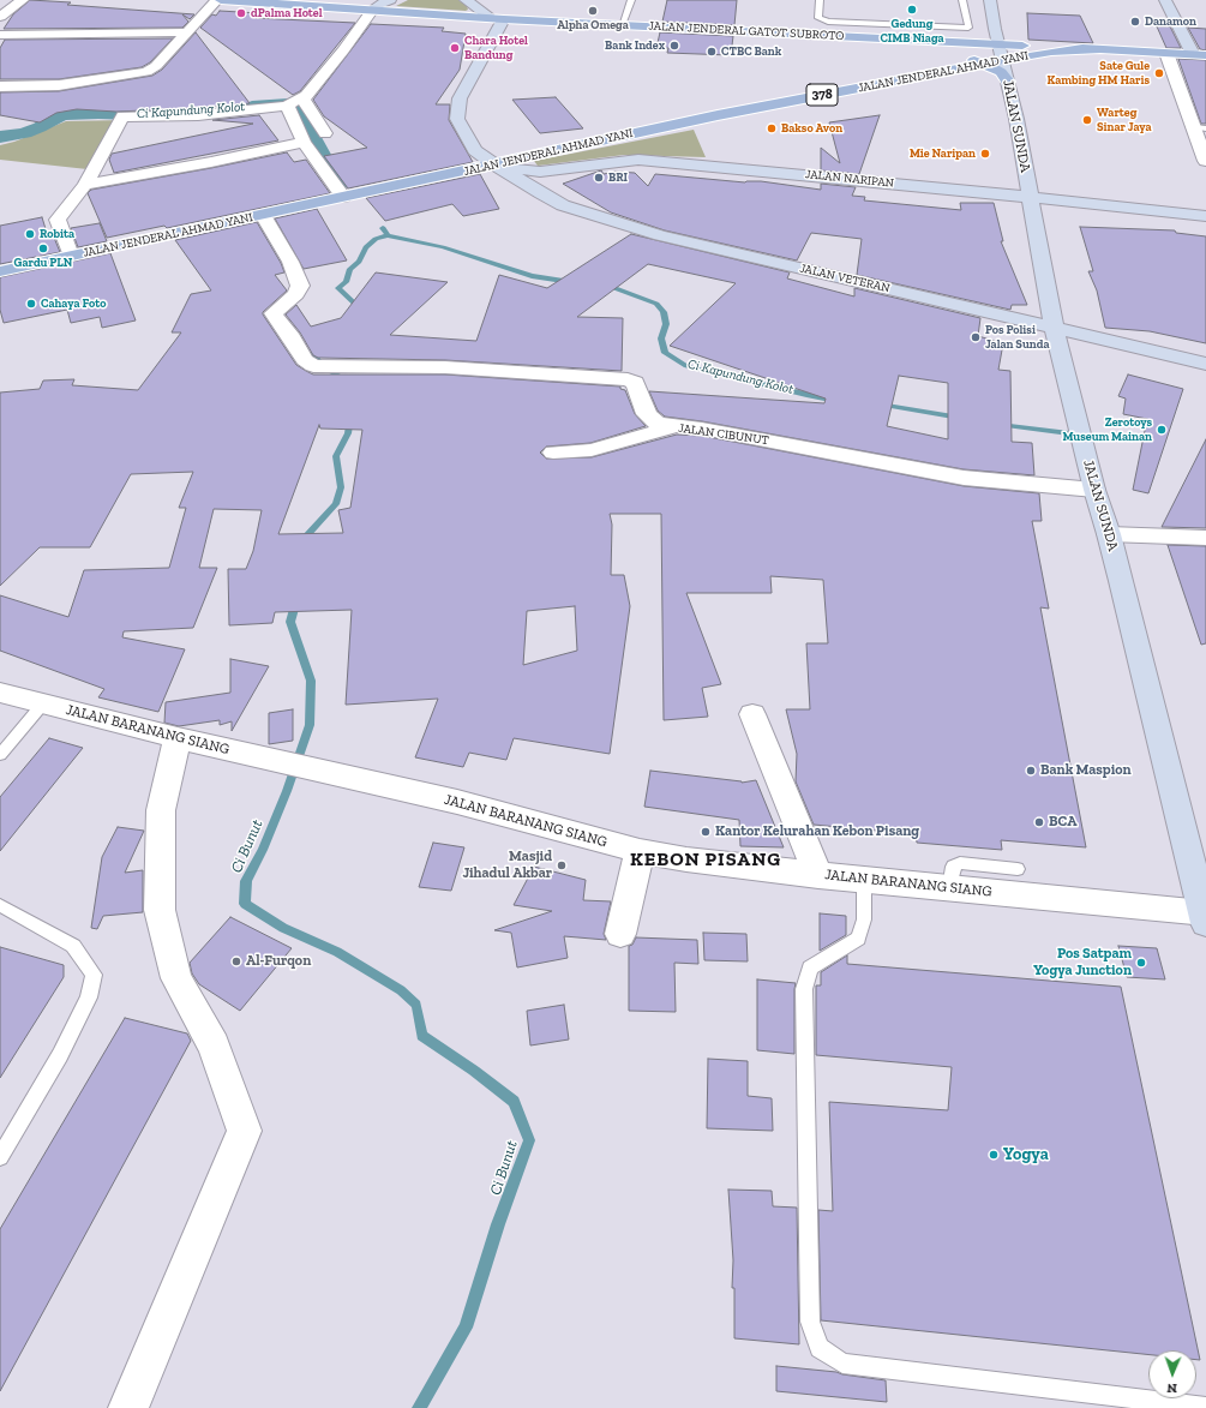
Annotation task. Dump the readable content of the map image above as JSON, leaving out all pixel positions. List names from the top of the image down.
{
  "streets": {
    "main road": ["JALAN JENDERAL GATOT SUBROTO", "JALAN JENDERAL AHMAD YANI", "378"],
    "street": [
      "JALAN SUNDA",
      "JALAN NARIPAN",
      "JALAN VETERAN",
      "JALAN CIBUNUT",
      "JALAN BARANANG SIANG"
    ]
  },
  "crossings": [
    ["JALAN JENDERAL GATOT SUBROTO", "JALAN JENDERAL AHMAD YANI"],
    ["JALAN JENDERAL GATOT SUBROTO", "JALAN SUNDA"],
    ["JALAN JENDERAL GATOT SUBROTO", "JALAN VETERAN"],
    ["JALAN JENDERAL AHMAD YANI", "JALAN SUNDA"],
    ["JALAN JENDERAL AHMAD YANI", "JALAN NARIPAN"],
    ["JALAN JENDERAL AHMAD YANI", "JALAN VETERAN"],
    ["JALAN JENDERAL AHMAD YANI", "JALAN CIBUNUT"],
    ["JALAN SUNDA", "JALAN NARIPAN"],
    ["JALAN SUNDA", "JALAN VETERAN"],
    ["JALAN SUNDA", "JALAN CIBUNUT"],
    ["JALAN SUNDA", "JALAN BARANANG SIANG"],
    ["JALAN NARIPAN", "JALAN VETERAN"]
  ],
  "districts": ["KEBON PISANG"],
  "water": ["Ci Kapundung Kolot", "Ci Bunut"],
  "places": [
    "Gedung CIMB Niaga",
    "Alpha Omega",
    "dPalma Hotel",
    "Danamon",
    "Bank Index",
    "Chara Hotel Bandung",
    "CTBC Bank",
    "Sate Gule Kambing HM Haris",
    "Warteg Sinar Jaya",
    "Bakso Avon",
    "Mie Naripan",
    "BRI",
    "Robita",
    "Gardu PLN",
    "Cahaya Foto",
    "Pos Polisi Jalan Sunda",
    "Zerotoys Museum Mainan",
    "Bank Maspion",
    "BCA",
    "Kantor Kelurahan Kebon Pisang",
    "Masjid Jihadul Akbar",
    "Al-Furqon",
    "Pos Satpam Yogya Junction",
    "Yogya"
  ],
  "north": "bottom"
}
